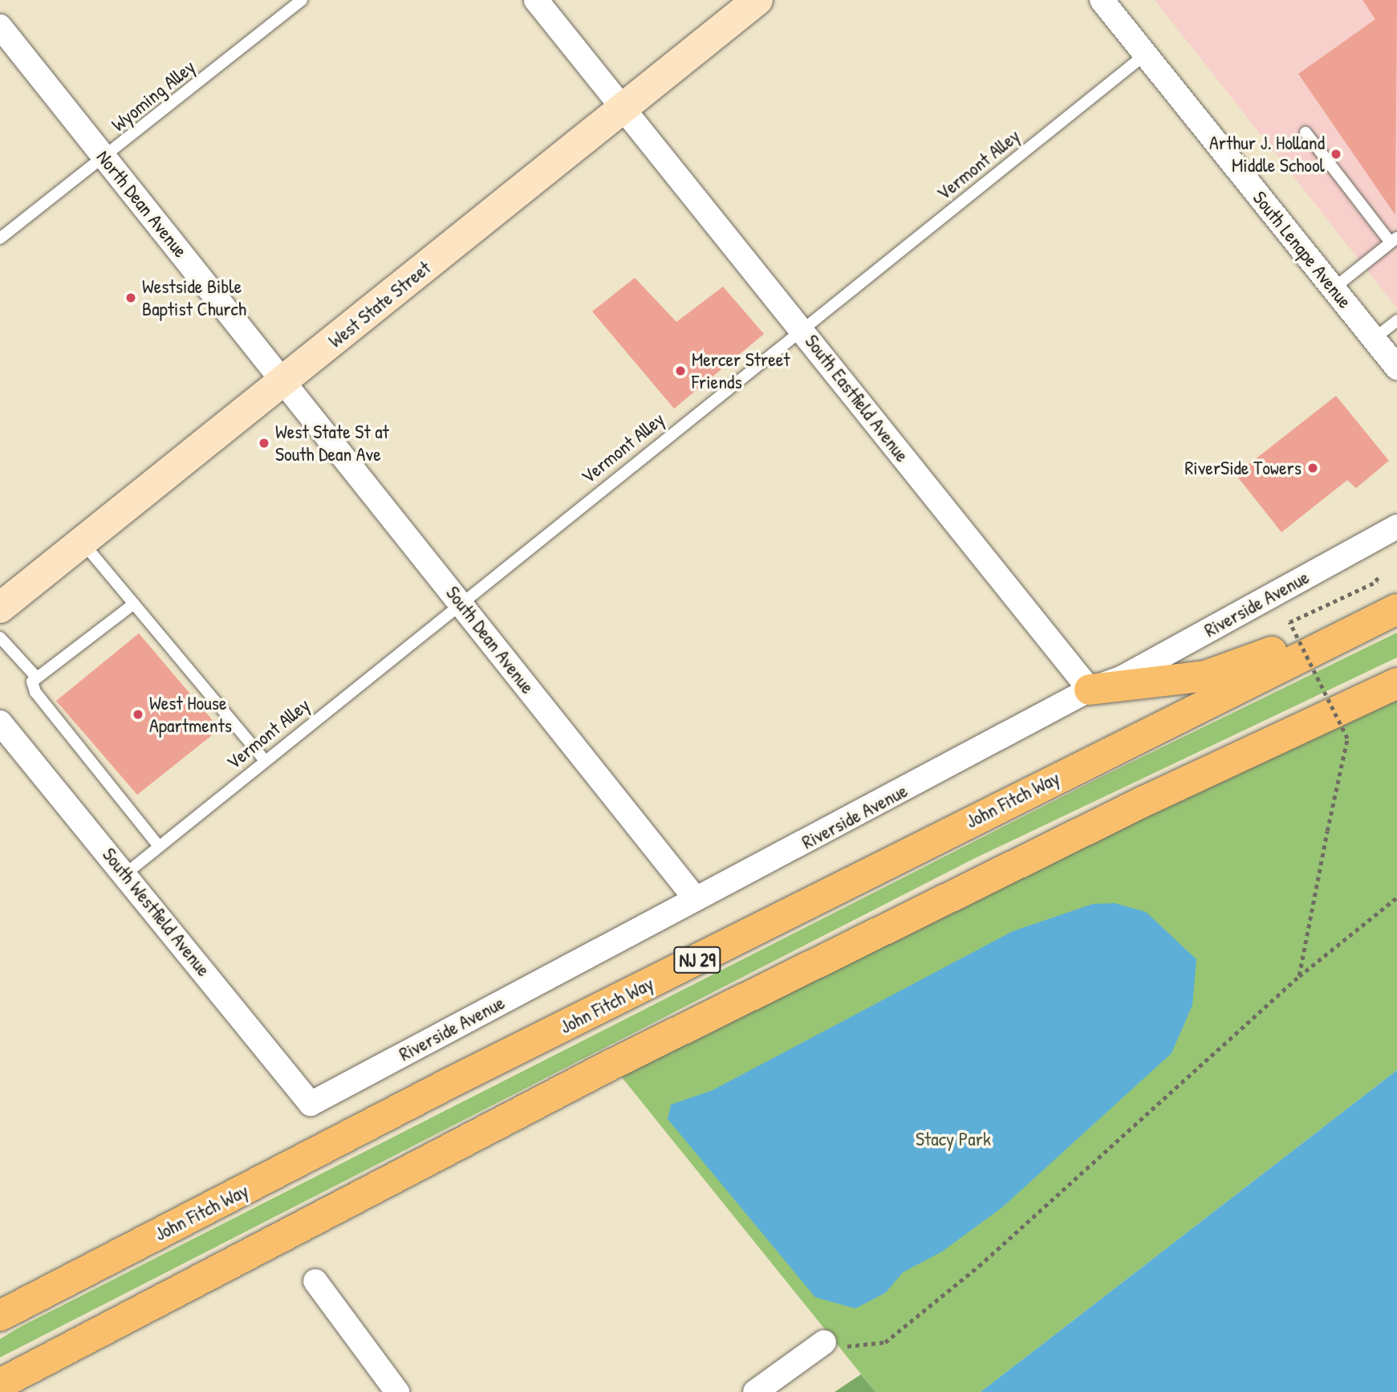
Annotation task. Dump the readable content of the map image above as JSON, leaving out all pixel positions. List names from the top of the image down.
{
  "streets": {
    "highway": ["John Fitch Way", "NJ 29"],
    "main road": ["West State Street"],
    "street": [
      "North Dean Avenue",
      "South Lenape Avenue",
      "South Eastfield Avenue",
      "Riverside Avenue",
      "South Dean Avenue",
      "South Westfield Avenue"
    ],
    "lane": ["Wyoming Alley", "Vermont Alley"]
  },
  "crossings": [
    ["Wyoming Alley", "North Dean Avenue"],
    ["Vermont Alley", "South Lenape Avenue"],
    ["Vermont Alley", "South Eastfield Avenue"],
    ["Vermont Alley", "South Dean Avenue"],
    ["Vermont Alley", "South Westfield Avenue"],
    ["North Dean Avenue", "West State Street"],
    ["North Dean Avenue", "South Dean Avenue"],
    ["West State Street", "South Eastfield Avenue"],
    ["West State Street", "South Dean Avenue"],
    ["South Eastfield Avenue", "Riverside Avenue"],
    ["Riverside Avenue", "South Dean Avenue"],
    ["Riverside Avenue", "South Westfield Avenue"]
  ],
  "parks": ["Stacy Park"],
  "places": [
    "Arthur J. Holland Middle School",
    "Westside Bible Baptist Church",
    "Mercer Street Friends",
    "West State St at South Dean Ave",
    "RiverSide Towers",
    "West House Apartments"
  ]
}
